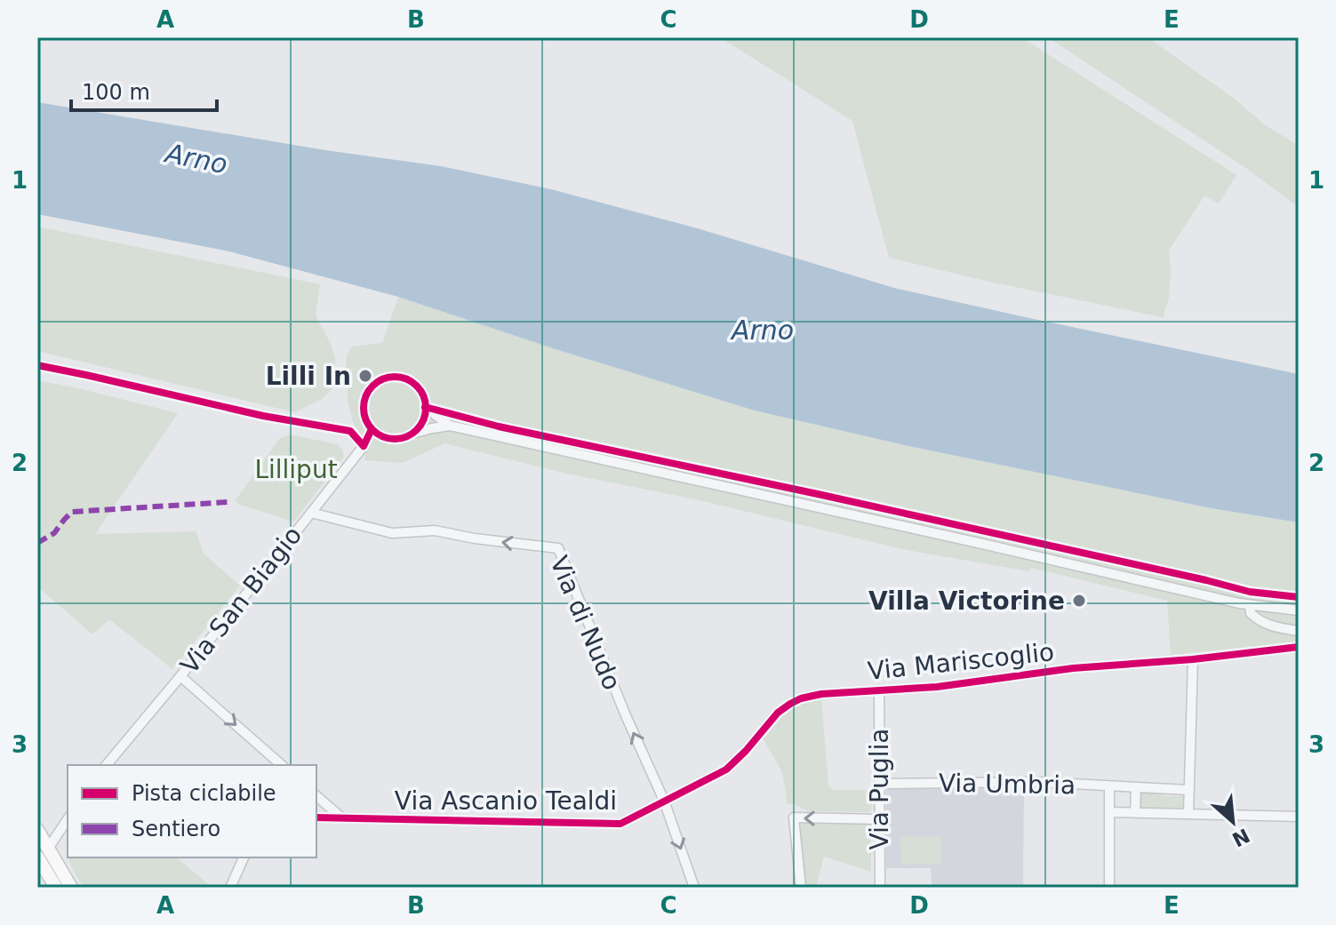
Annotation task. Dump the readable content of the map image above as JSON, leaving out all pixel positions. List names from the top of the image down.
{
  "streets": {
    "street": [
      "Via San Biagio",
      "Via di Nudo",
      "Via Mariscoglio",
      "Via Umbria",
      "Via Puglia",
      "Via Ascanio Tealdi"
    ]
  },
  "crossings": [
    ["Via San Biagio", "Via di Nudo"],
    ["Via di Nudo", "Via Mariscoglio"],
    ["Via di Nudo", "Via Ascanio Tealdi"],
    ["Via Mariscoglio", "Via Puglia"],
    ["Via Mariscoglio", "Via Ascanio Tealdi"],
    ["Via Umbria", "Via Puglia"]
  ],
  "water": ["Arno"],
  "parks": ["Lilliput"],
  "places": ["Lilli In", "Villa Victorine"],
  "legend": ["Pista ciclabile", "Sentiero"],
  "scale_bar": "100 m",
  "north": "bottom right",
  "grid": {
    "columns": [
      "A",
      "B",
      "C",
      "D",
      "E"
    ],
    "rows": ["1", "2", "3"]
  }
}
